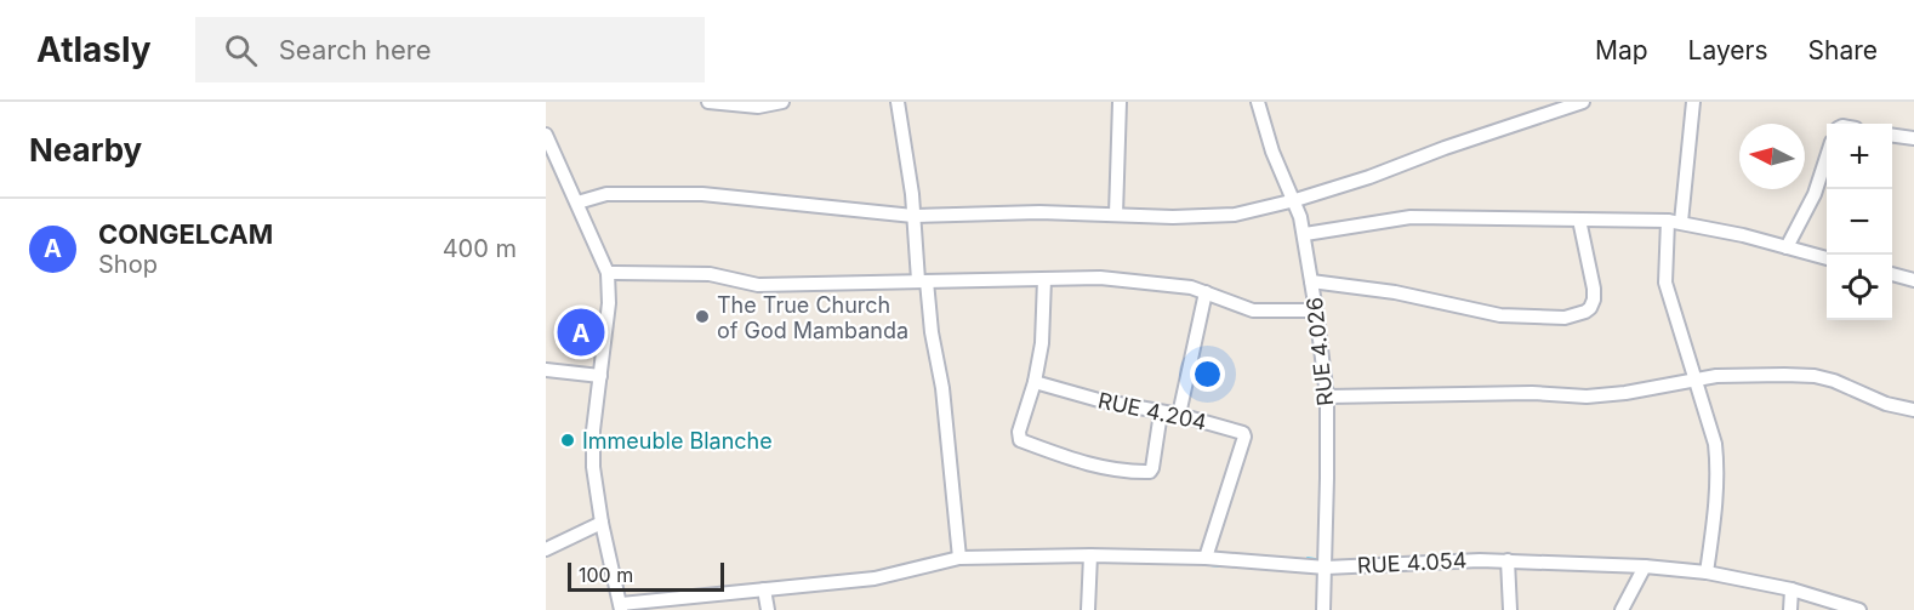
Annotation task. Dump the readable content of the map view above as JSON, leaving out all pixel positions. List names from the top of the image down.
{
  "streets": {
    "street": ["RUE 4.026", "RUE 4.204", "RUE 4.054"]
  },
  "crossings": [
    ["RUE 4.026", "RUE 4.054"],
    ["RUE 4.204", "RUE 4.054"]
  ],
  "places": ["The True Church of God Mambanda", "Immeuble Blanche"],
  "scale_bar": "100 m",
  "north": "left",
  "page": {
    "header": "Atlasly",
    "search": "Search here",
    "nav": ["Map", "Layers", "Share"],
    "heading": "Nearby",
    "map_buttons": ["+", "−"],
    "list": [
      {
        "mark": "A",
        "name": "CONGELCAM",
        "note": "Shop",
        "value": "400 m"
      }
    ],
    "pins": "A",
    "scale": "100 m"
  }
}
